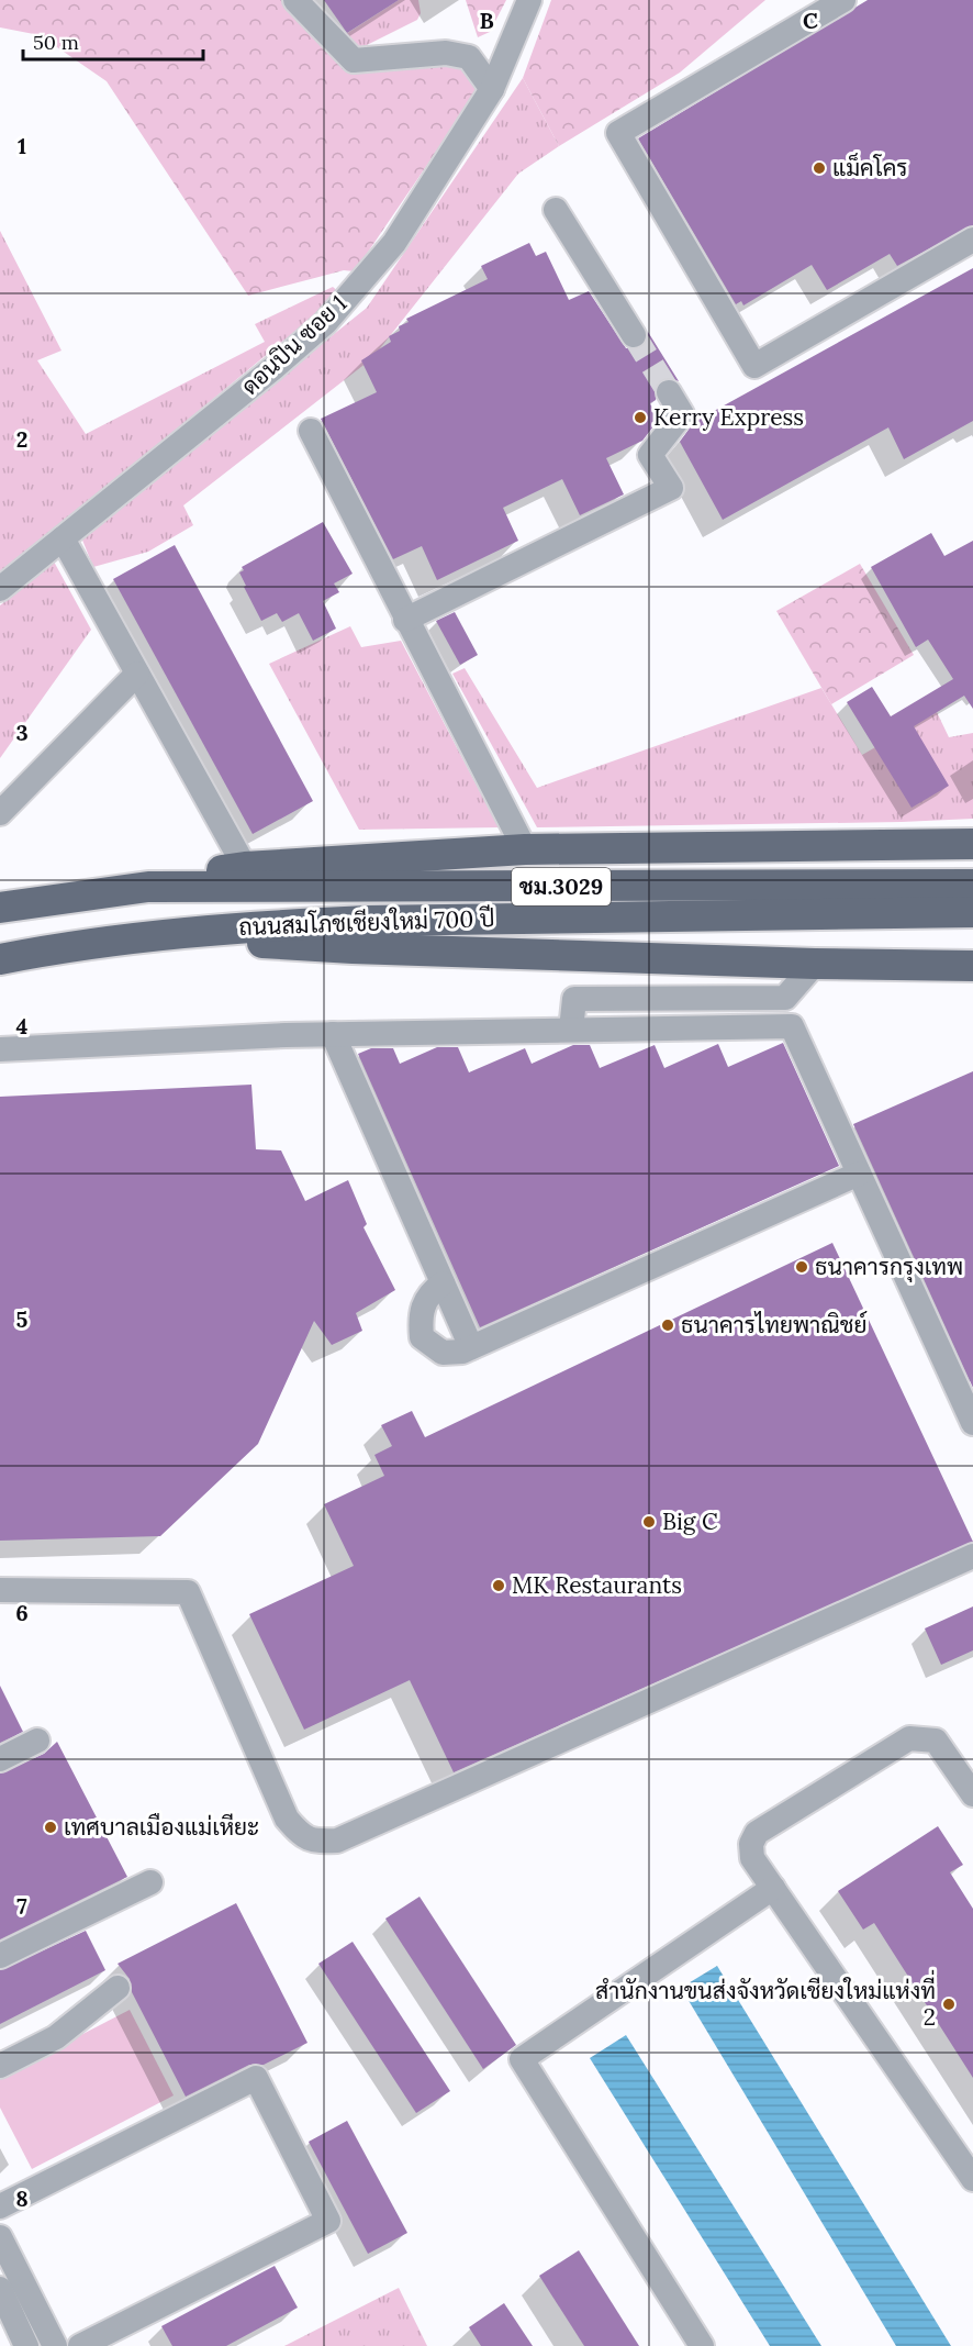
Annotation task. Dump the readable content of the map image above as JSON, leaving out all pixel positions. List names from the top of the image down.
{
  "streets": {
    "main road": ["ชม.3029", "ถนนสมโภชเชียงใหม่ 700 ปี"],
    "street": ["ดอนปิน ซอย 1"]
  },
  "places": [
    "แม็คโคร",
    "Kerry Express",
    "ธนาคารกรุงเทพ",
    "ธนาคารไทยพาณิชย์",
    "Big C",
    "MK Restaurants",
    "เทศบาลเมืองแม่เหียะ",
    "สำนักงานขนส่งจังหวัดเชียงใหม่แห่งที่ 2"
  ],
  "scale_bar": "50 m",
  "grid": {
    "columns": ["B", "C"],
    "rows": [
      "1",
      "2",
      "3",
      "4",
      "5",
      "6",
      "7",
      "8"
    ]
  }
}
